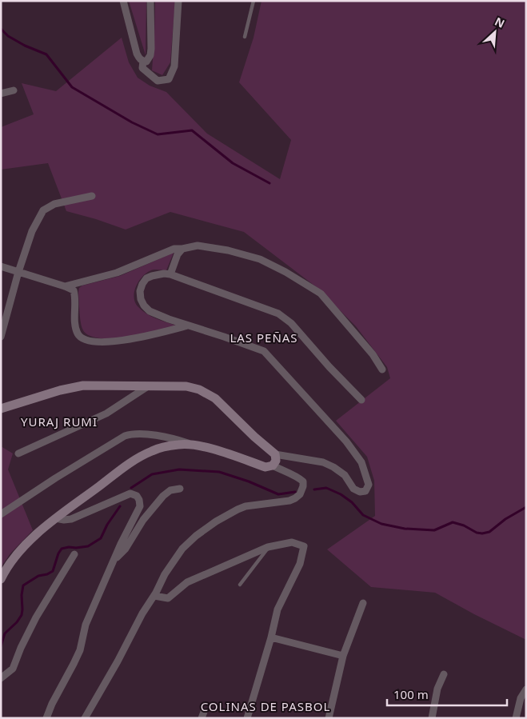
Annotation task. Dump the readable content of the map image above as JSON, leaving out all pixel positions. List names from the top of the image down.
{
  "districts": ["LAS PEÑAS", "YURAJ RUMI", "COLINAS DE PASBOL"],
  "scale_bar": "100 m",
  "north": "top right"
}
